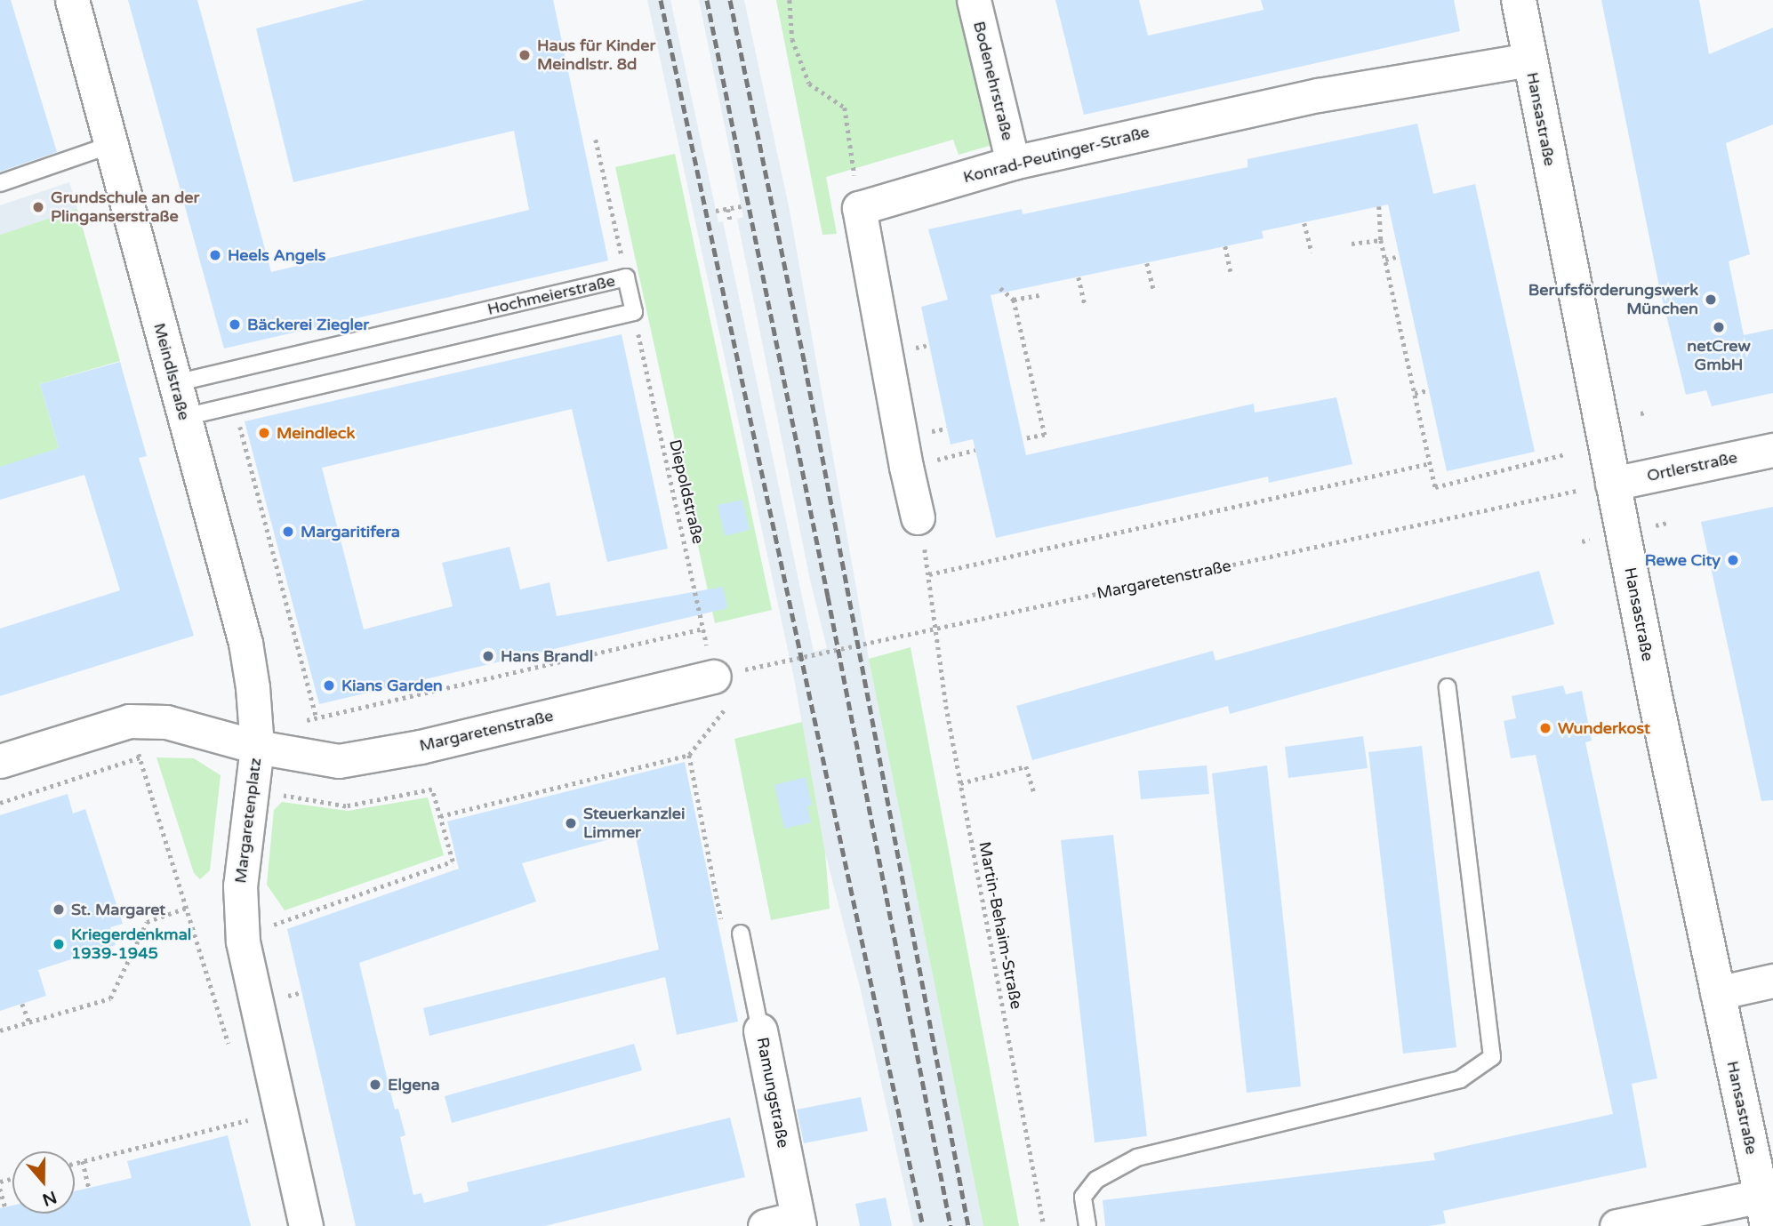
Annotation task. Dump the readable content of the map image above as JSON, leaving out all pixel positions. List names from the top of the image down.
{
  "streets": {
    "street": [
      "Bodenehrstraße",
      "Hansastraße",
      "Konrad-Peutinger-Straße",
      "Meindlstraße",
      "Ortlerstraße",
      "Margaretenstraße",
      "Margaretenplatz",
      "Ramungstraße"
    ],
    "lane": ["Hochmeierstraße"],
    "path": ["Diepoldstraße", "Martin-Behaim-Straße"]
  },
  "crossings": [
    ["Bodenehrstraße", "Konrad-Peutinger-Straße"],
    ["Hansastraße", "Konrad-Peutinger-Straße"],
    ["Hansastraße", "Ortlerstraße"],
    ["Hochmeierstraße", "Meindlstraße"],
    ["Hochmeierstraße", "Diepoldstraße"],
    ["Meindlstraße", "Margaretenstraße"],
    ["Meindlstraße", "Margaretenplatz"],
    ["Diepoldstraße", "Margaretenstraße"],
    ["Margaretenstraße", "Margaretenplatz"],
    ["Margaretenstraße", "Martin-Behaim-Straße"]
  ],
  "places": [
    "Haus für Kinder Meindlstr. 8d",
    "Grundschule an der Plinganserstraße",
    "Heels Angels",
    "Berufsförderungswerk München",
    "Bäckerei Ziegler",
    "netCrew GmbH",
    "Meindleck",
    "Margaritifera",
    "Rewe City",
    "Hans Brandl",
    "Kians Garden",
    "Wunderkost",
    "Steuerkanzlei Limmer",
    "St. Margaret",
    "Kriegerdenkmal 1939-1945",
    "Elgena"
  ],
  "north": "bottom"
}
